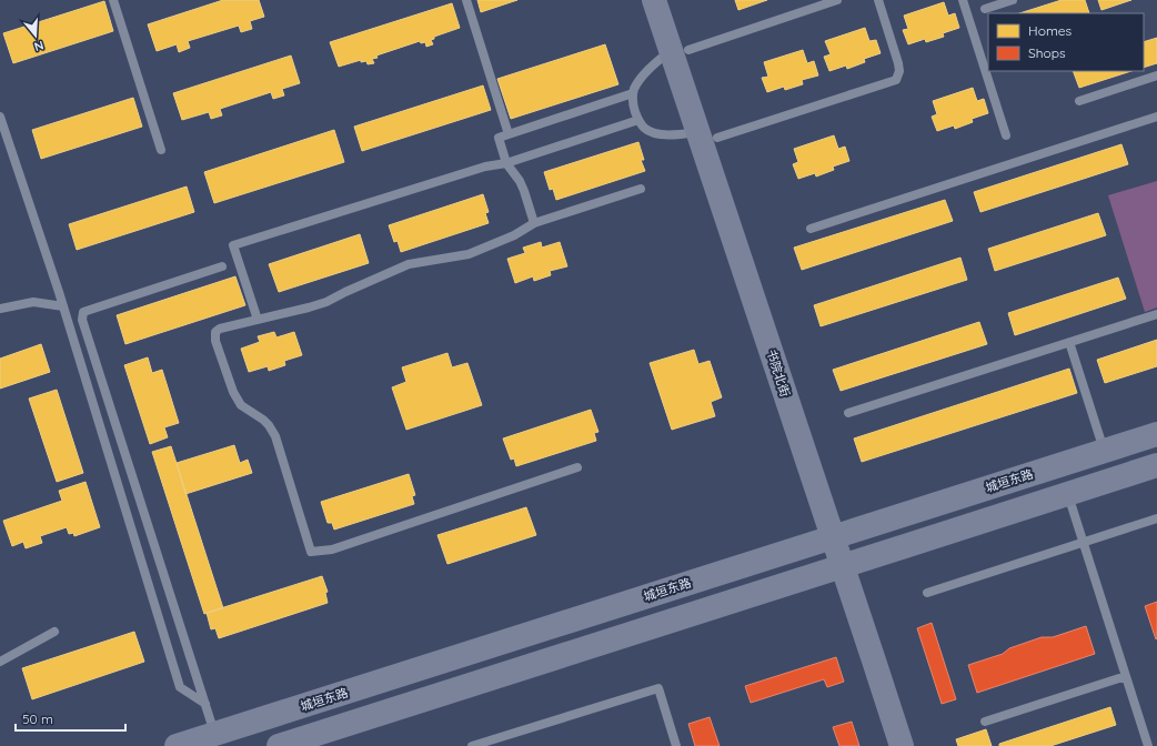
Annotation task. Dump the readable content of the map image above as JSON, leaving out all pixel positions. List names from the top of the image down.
{
  "streets": {
    "main road": ["书院北街", "城垣东路"]
  },
  "crossings": [
    ["书院北街", "城垣东路"]
  ],
  "legend": ["Homes", "Shops"],
  "scale_bar": "50 m",
  "north": "bottom"
}
